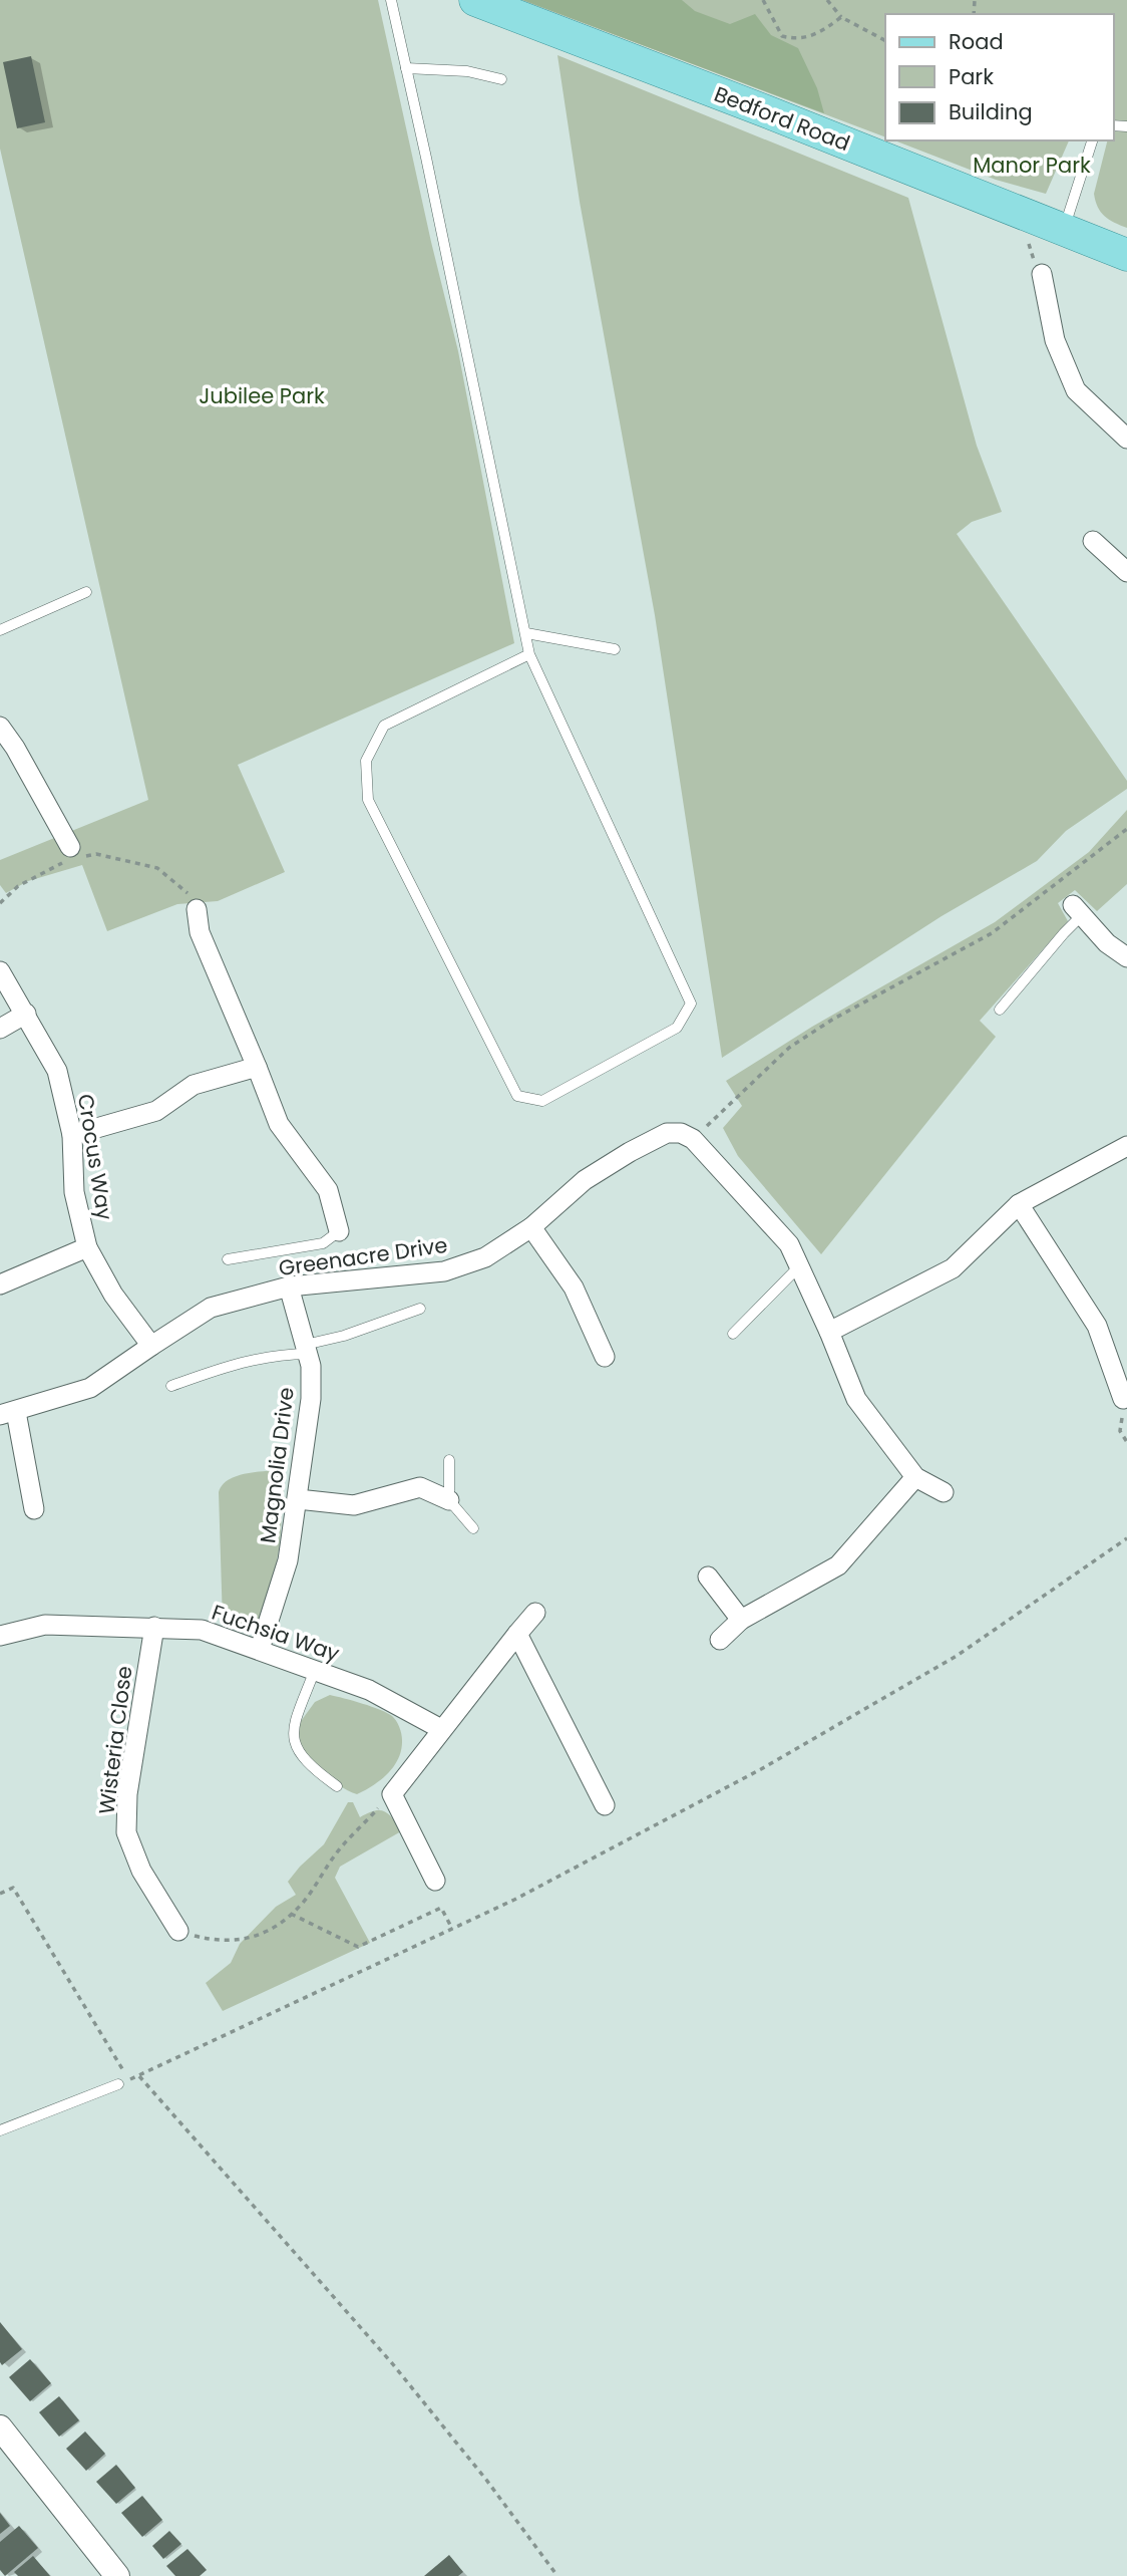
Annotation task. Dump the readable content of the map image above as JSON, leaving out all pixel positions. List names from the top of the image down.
{
  "streets": {
    "main road": ["Bedford Road"],
    "street": [
      "Crocus Way",
      "Greenacre Drive",
      "Magnolia Drive",
      "Fuchsia Way",
      "Wisteria Close"
    ]
  },
  "crossings": [
    ["Crocus Way", "Greenacre Drive"],
    ["Greenacre Drive", "Magnolia Drive"],
    ["Magnolia Drive", "Fuchsia Way"],
    ["Fuchsia Way", "Wisteria Close"]
  ],
  "parks": ["Manor Park", "Jubilee Park"],
  "legend": ["Road", "Park", "Building"]
}
